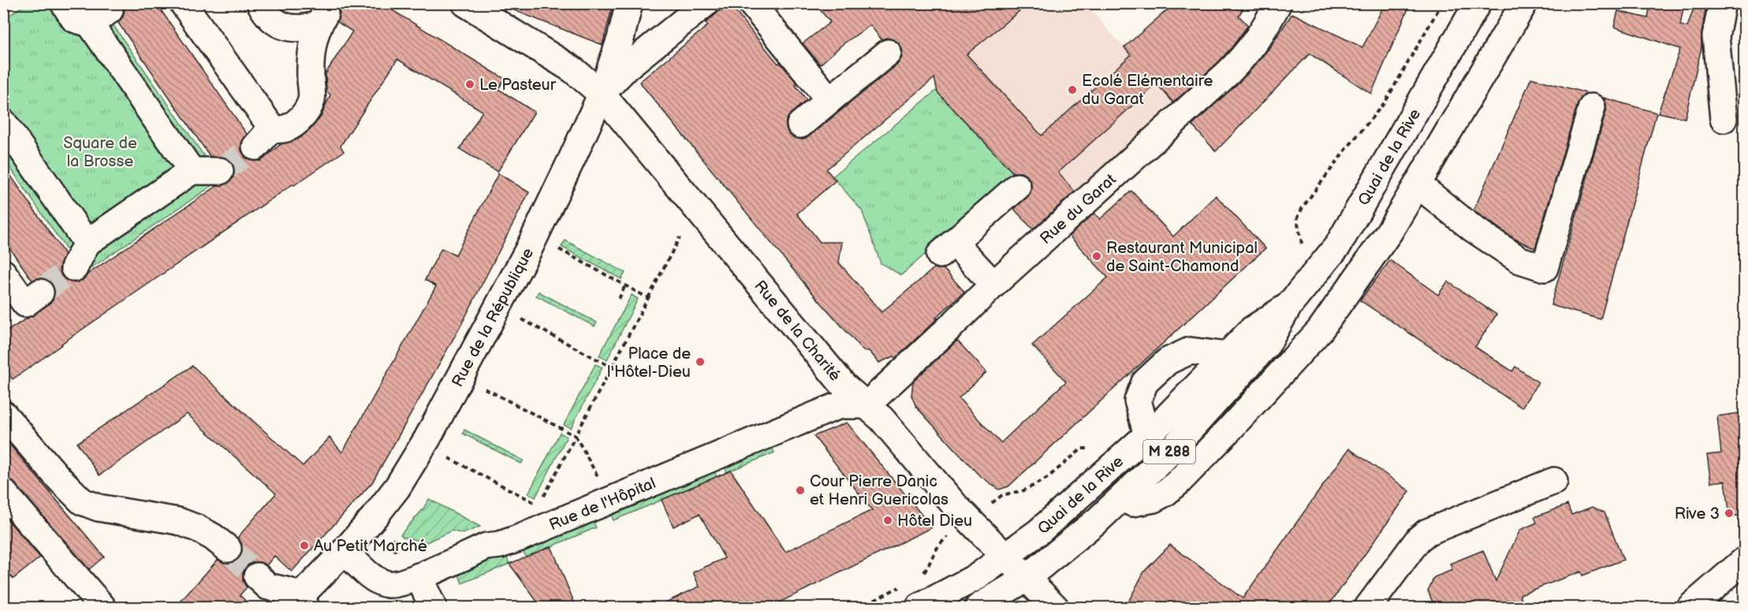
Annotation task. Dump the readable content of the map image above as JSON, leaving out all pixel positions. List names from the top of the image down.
{
  "streets": {
    "street": [
      "Quai de la Rive",
      "Rue du Garat",
      "Rue de la République",
      "Rue de la Charité",
      "M 288",
      "Rue de l'Hôpital"
    ]
  },
  "crossings": [
    ["Quai de la Rive", "Rue de la Charité"],
    ["Rue du Garat", "Rue de la Charité"],
    ["Rue du Garat", "Rue de l'Hôpital"],
    ["Rue de la République", "Rue de la Charité"],
    ["Rue de la République", "Rue de l'Hôpital"],
    ["Rue de la Charité", "Rue de l'Hôpital"]
  ],
  "parks": ["Square de la Brosse"],
  "places": [
    "Le Pasteur",
    "Ecolé Elémentaire du Garat",
    "Restaurant Municipal de Saint-Chamond",
    "Place de l'Hôtel-Dieu",
    "Cour Pierre Danic et Henri Guericolas",
    "Rive 3",
    "Hôtel Dieu",
    "Au Petit Marché"
  ]
}
